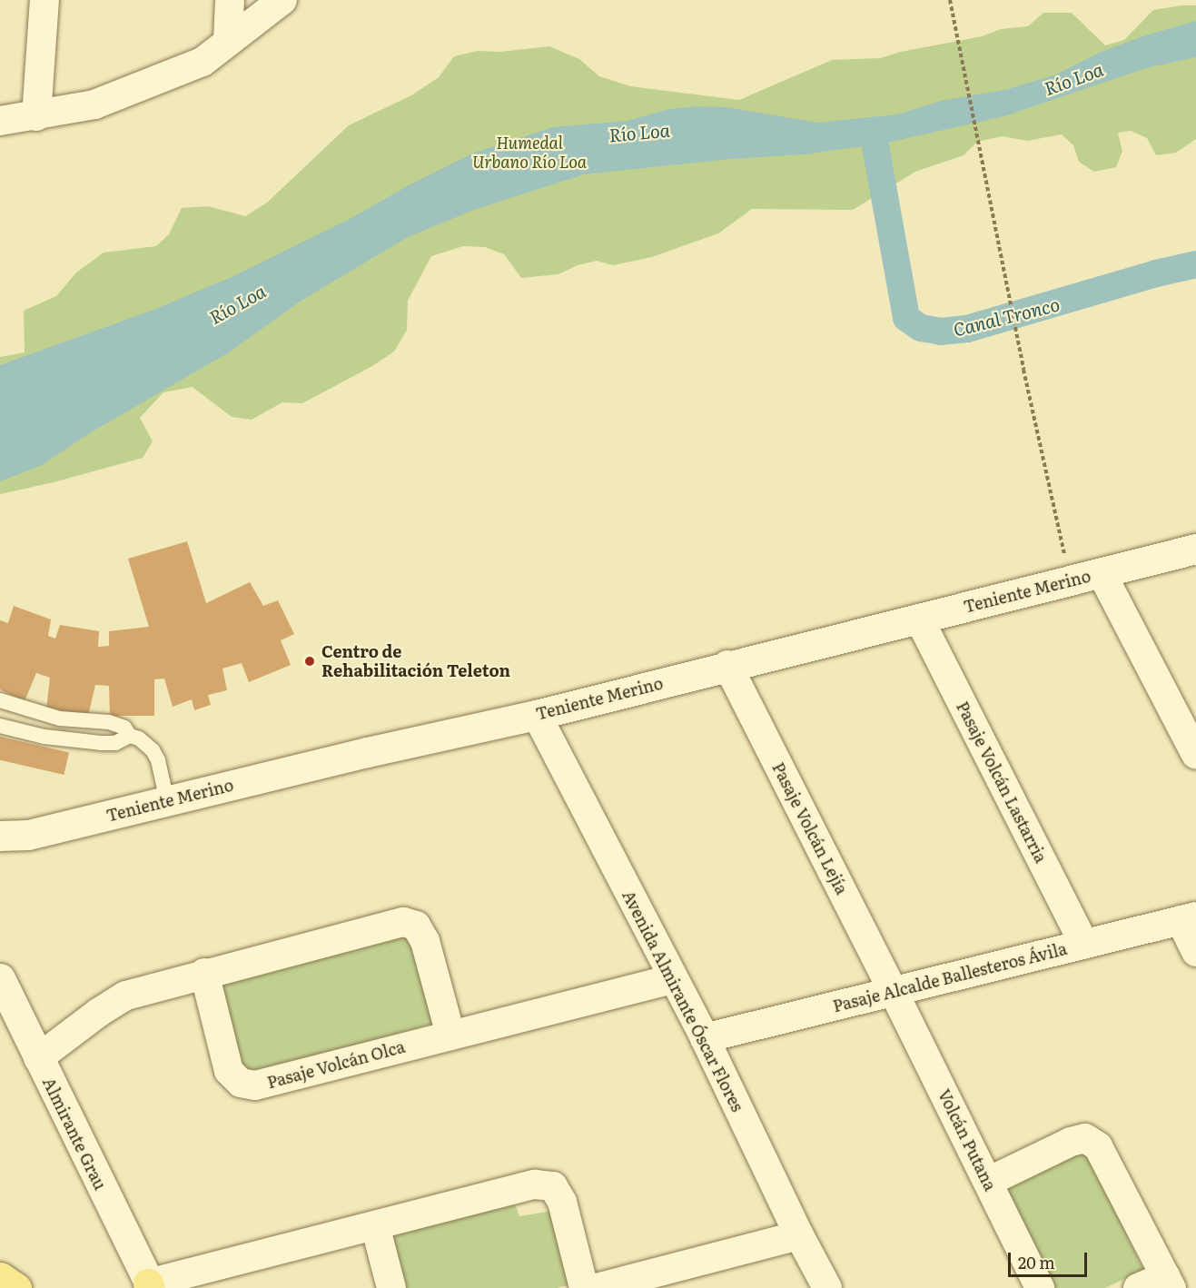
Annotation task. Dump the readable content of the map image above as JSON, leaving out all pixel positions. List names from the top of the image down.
{
  "streets": {
    "street": [
      "Teniente Merino",
      "Pasaje Volcán Lastarria",
      "Pasaje Volcán Lejía",
      "Pasaje Alcalde Ballesteros Ávila",
      "Avenida Almirante Óscar Flores",
      "Pasaje Volcán Olca",
      "Almirante Grau",
      "Volcán Putana"
    ]
  },
  "crossings": [
    ["Teniente Merino", "Pasaje Volcán Lastarria"],
    ["Teniente Merino", "Pasaje Volcán Lejía"],
    ["Teniente Merino", "Avenida Almirante Óscar Flores"],
    ["Pasaje Volcán Lastarria", "Pasaje Alcalde Ballesteros Ávila"],
    ["Pasaje Volcán Lejía", "Pasaje Alcalde Ballesteros Ávila"],
    ["Pasaje Volcán Lejía", "Volcán Putana"],
    ["Pasaje Alcalde Ballesteros Ávila", "Avenida Almirante Óscar Flores"],
    ["Pasaje Alcalde Ballesteros Ávila", "Volcán Putana"],
    ["Avenida Almirante Óscar Flores", "Pasaje Volcán Olca"]
  ],
  "water": ["Río Loa", "Canal Tronco"],
  "parks": ["Humedal Urbano Río Loa"],
  "places": ["Centro de Rehabilitación Teleton"],
  "scale_bar": "20 m"
}
